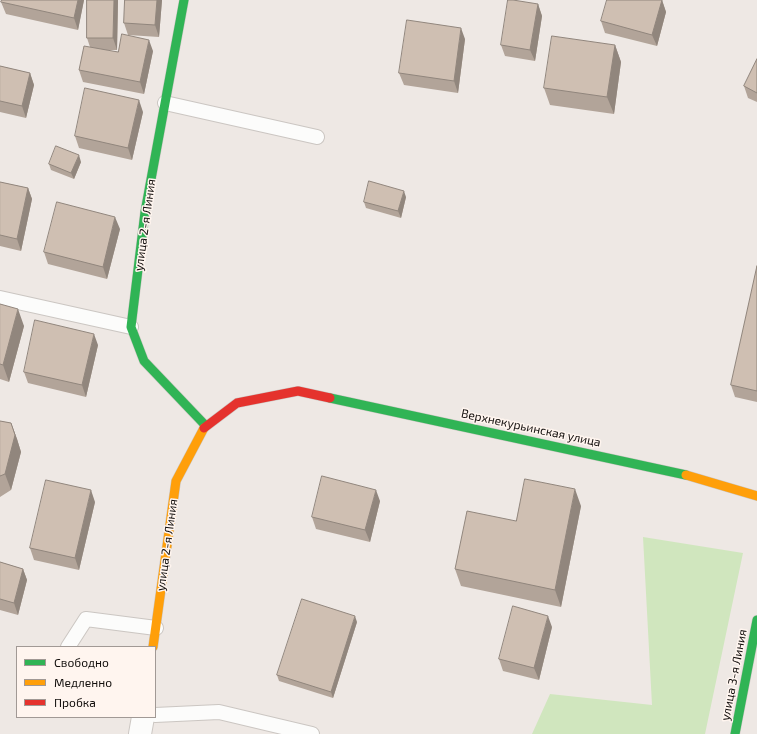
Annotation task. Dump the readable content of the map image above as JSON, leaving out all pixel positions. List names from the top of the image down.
{
  "streets": {
    "street": ["улица 2-я Линия", "Верхнекурьинская улица", "улица 3-я Линия"]
  },
  "crossings": [
    ["улица 2-я Линия", "Верхнекурьинская улица"]
  ],
  "legend": ["Свободно", "Медленно", "Пробка"]
}
